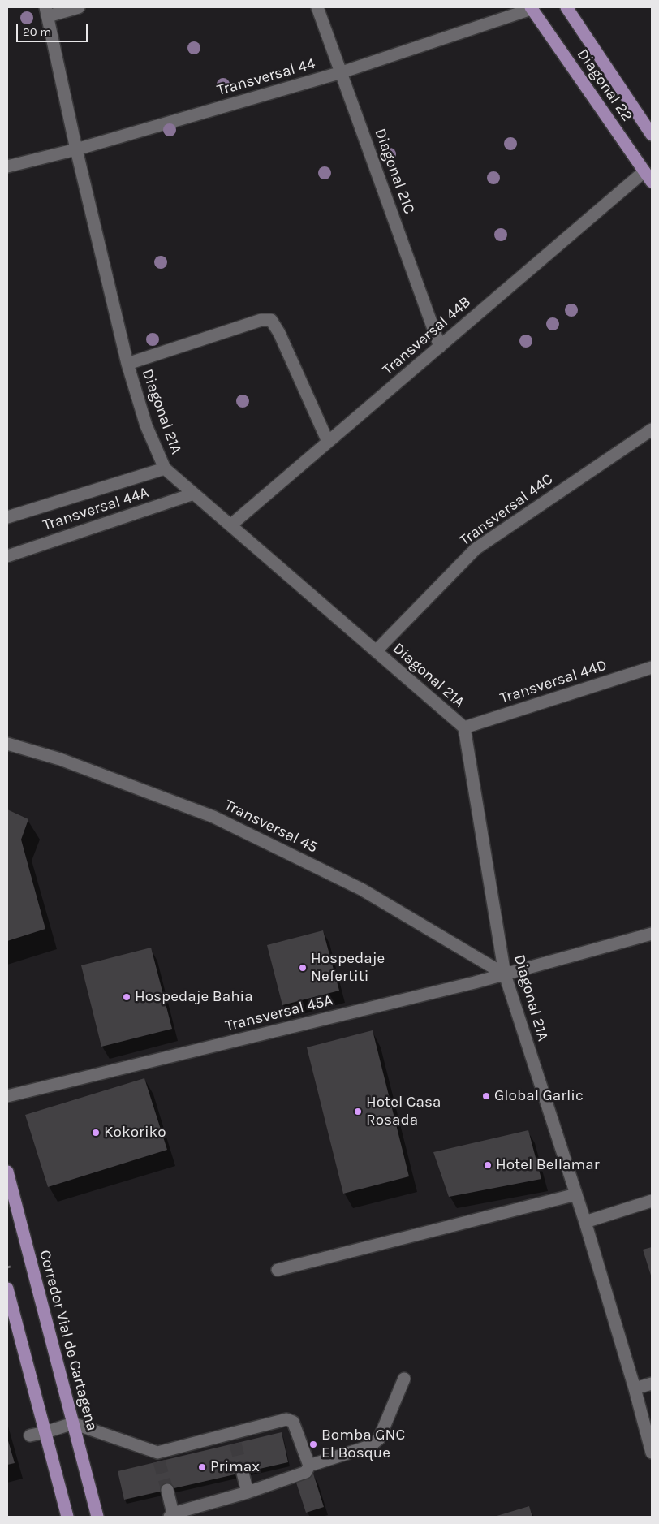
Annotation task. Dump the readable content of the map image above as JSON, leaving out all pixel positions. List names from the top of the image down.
{
  "streets": {
    "main road": ["Diagonal 22", "Corredor Vial de Cartagena"],
    "street": [
      "Transversal 44",
      "Diagonal 21C",
      "Transversal 44B",
      "Diagonal 21A",
      "Transversal 44A",
      "Transversal 44C",
      "Transversal 44D",
      "Transversal 45",
      "Transversal 45A"
    ]
  },
  "crossings": [
    ["Transversal 44", "Diagonal 22"],
    ["Transversal 44", "Diagonal 21C"],
    ["Transversal 44", "Diagonal 21A"],
    ["Diagonal 22", "Transversal 44B"],
    ["Diagonal 21C", "Transversal 44B"],
    ["Transversal 44B", "Diagonal 21A"],
    ["Diagonal 21A", "Transversal 44A"],
    ["Diagonal 21A", "Transversal 44C"],
    ["Diagonal 21A", "Transversal 44D"],
    ["Diagonal 21A", "Transversal 45"],
    ["Diagonal 21A", "Transversal 45A"],
    ["Transversal 45", "Transversal 45A"]
  ],
  "places": [
    "Hospedaje Nefertiti",
    "Hospedaje Bahia",
    "Global Garlic",
    "Hotel Casa Rosada",
    "Kokoriko",
    "Hotel Bellamar",
    "Bomba GNC El Bosque",
    "Primax"
  ],
  "scale_bar": "20 m"
}
